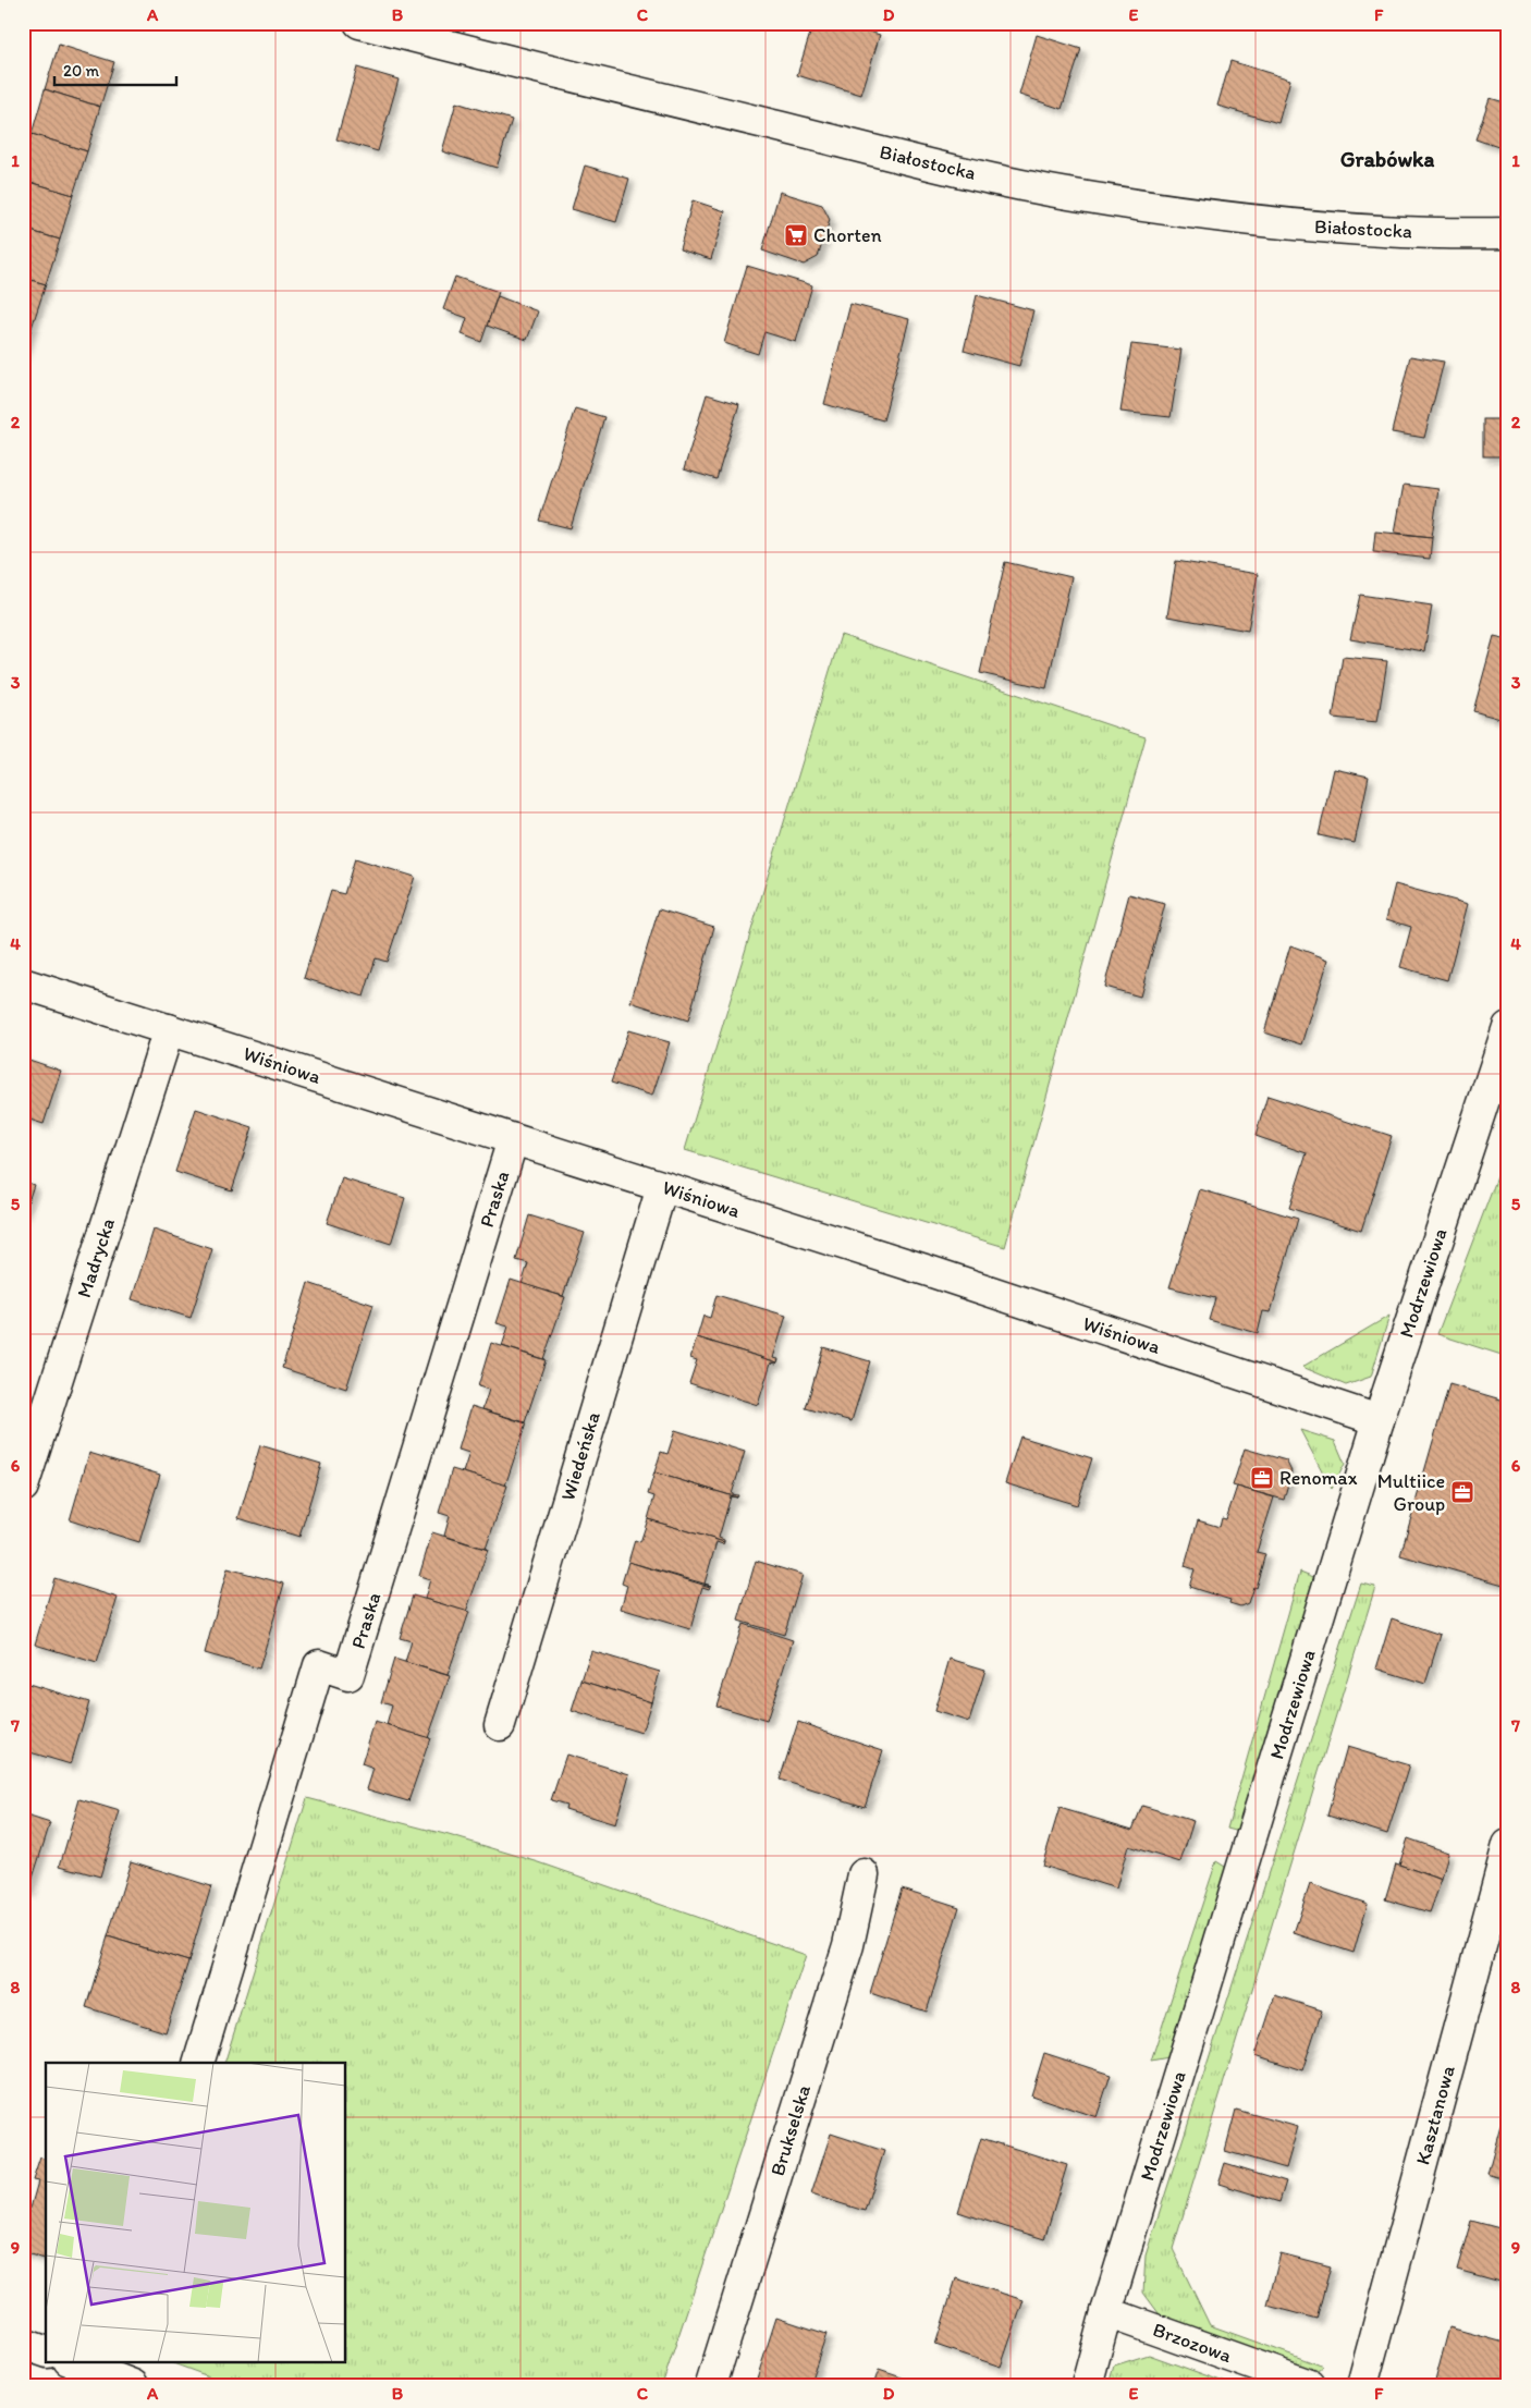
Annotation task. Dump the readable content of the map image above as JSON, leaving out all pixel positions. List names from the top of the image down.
{
  "streets": {
    "street": [
      "Białostocka",
      "Wiśniowa",
      "Praska",
      "Madrycka",
      "Modrzewiowa",
      "Wiedeńska",
      "Kasztanowa",
      "Brukselska",
      "Brzozowa"
    ]
  },
  "crossings": [
    ["Wiśniowa", "Praska"],
    ["Wiśniowa", "Madrycka"],
    ["Wiśniowa", "Modrzewiowa"],
    ["Wiśniowa", "Wiedeńska"],
    ["Modrzewiowa", "Brzozowa"]
  ],
  "districts": ["Grabówka"],
  "places": {
    "supermarket": ["Chorten"],
    "office": ["Renomax", "Multiice Group"]
  },
  "scale_bar": "20 m",
  "grid": {
    "columns": [
      "A",
      "B",
      "C",
      "D",
      "E",
      "F"
    ],
    "rows": [
      "1",
      "2",
      "3",
      "4",
      "5",
      "6",
      "7",
      "8",
      "9"
    ]
  }
}
